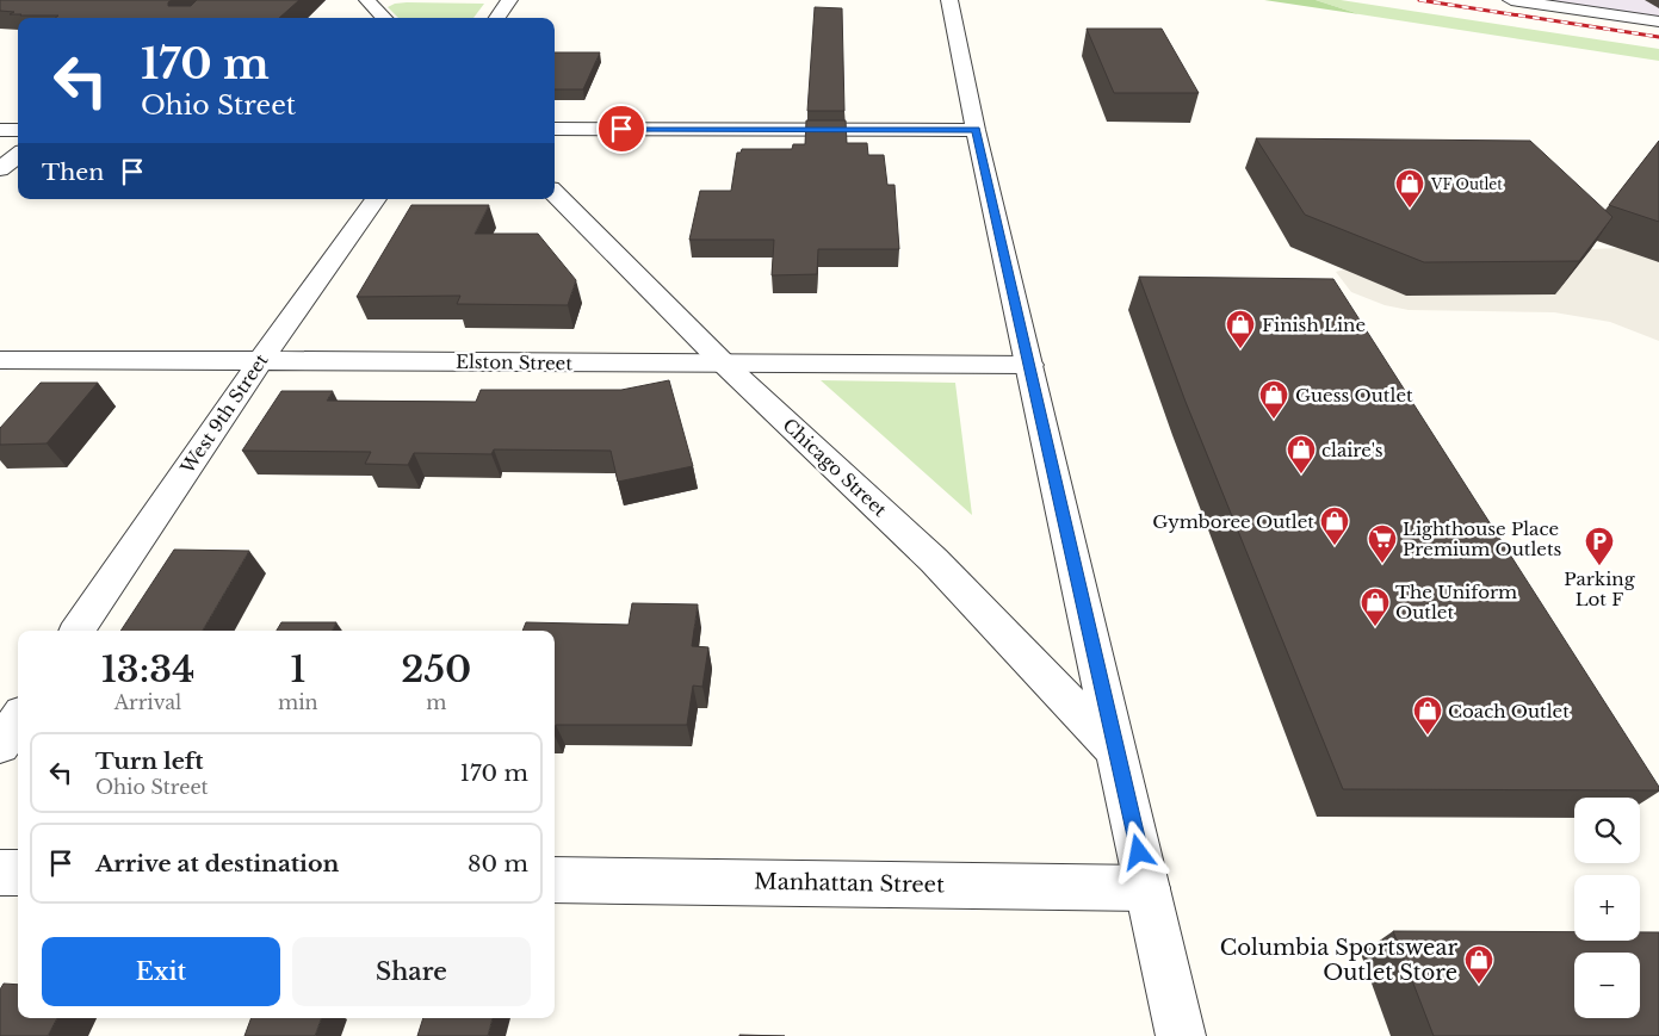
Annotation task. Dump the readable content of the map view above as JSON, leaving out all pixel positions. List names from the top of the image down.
{
  "streets": {
    "street": [
      "Elston Street",
      "West 9th Street",
      "Chicago Street",
      "Manhattan Street"
    ]
  },
  "crossings": [
    ["Elston Street", "West 9th Street"],
    ["Elston Street", "Chicago Street"]
  ],
  "places": {
    "shop": [
      "VF Outlet",
      "Finish Line",
      "Guess Outlet",
      "claire's",
      "Gymboree Outlet",
      "The Uniform Outlet",
      "Coach Outlet",
      "Columbia Sportswear Outlet Store"
    ],
    "supermarket": ["Lighthouse Place Premium Outlets"],
    "parking": ["Parking Lot F"]
  },
  "page": {
    "turn": ["170 m", "Ohio Street"],
    "then": "Then",
    "eta": [
      "13:34",
      "Arrival",
      "1",
      "min",
      "250",
      "m"
    ],
    "list": [
      {
        "name": "Turn left",
        "note": "Ohio Street",
        "value": "170 m"
      },
      {
        "name": "Arrive at destination",
        "value": "80 m"
      }
    ],
    "map_buttons": ["+", "−"],
    "buttons": ["Exit", "Share"]
  }
}
